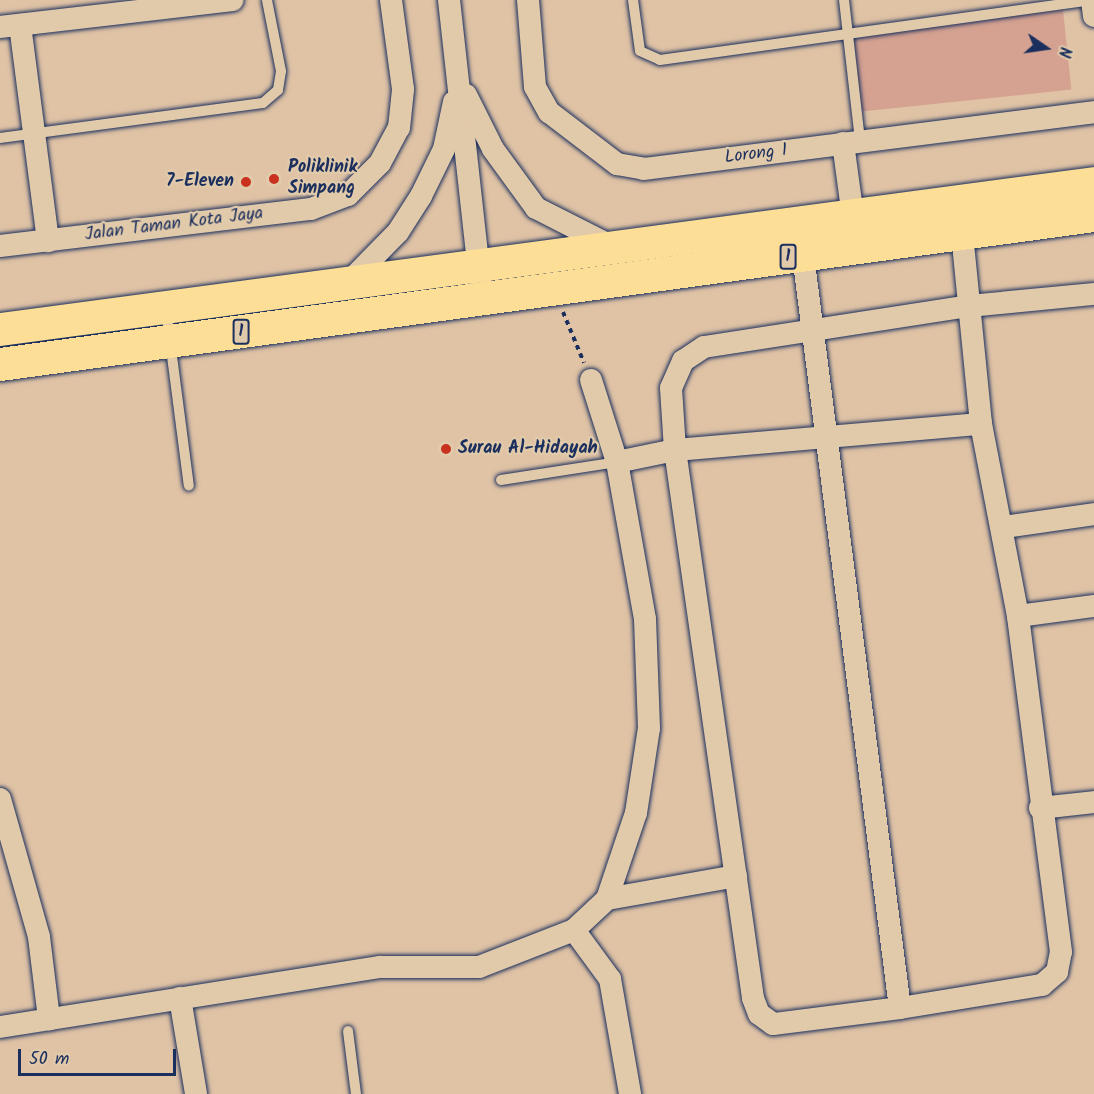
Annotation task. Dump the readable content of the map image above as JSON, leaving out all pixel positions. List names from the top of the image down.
{
  "streets": {
    "highway": ["1"],
    "street": ["Lorong 1", "Jalan Taman Kota Jaya"]
  },
  "places": ["Poliklinik Simpang", "7-Eleven", "Surau Al-Hidayah"],
  "scale_bar": "50 m",
  "north": "right"
}
